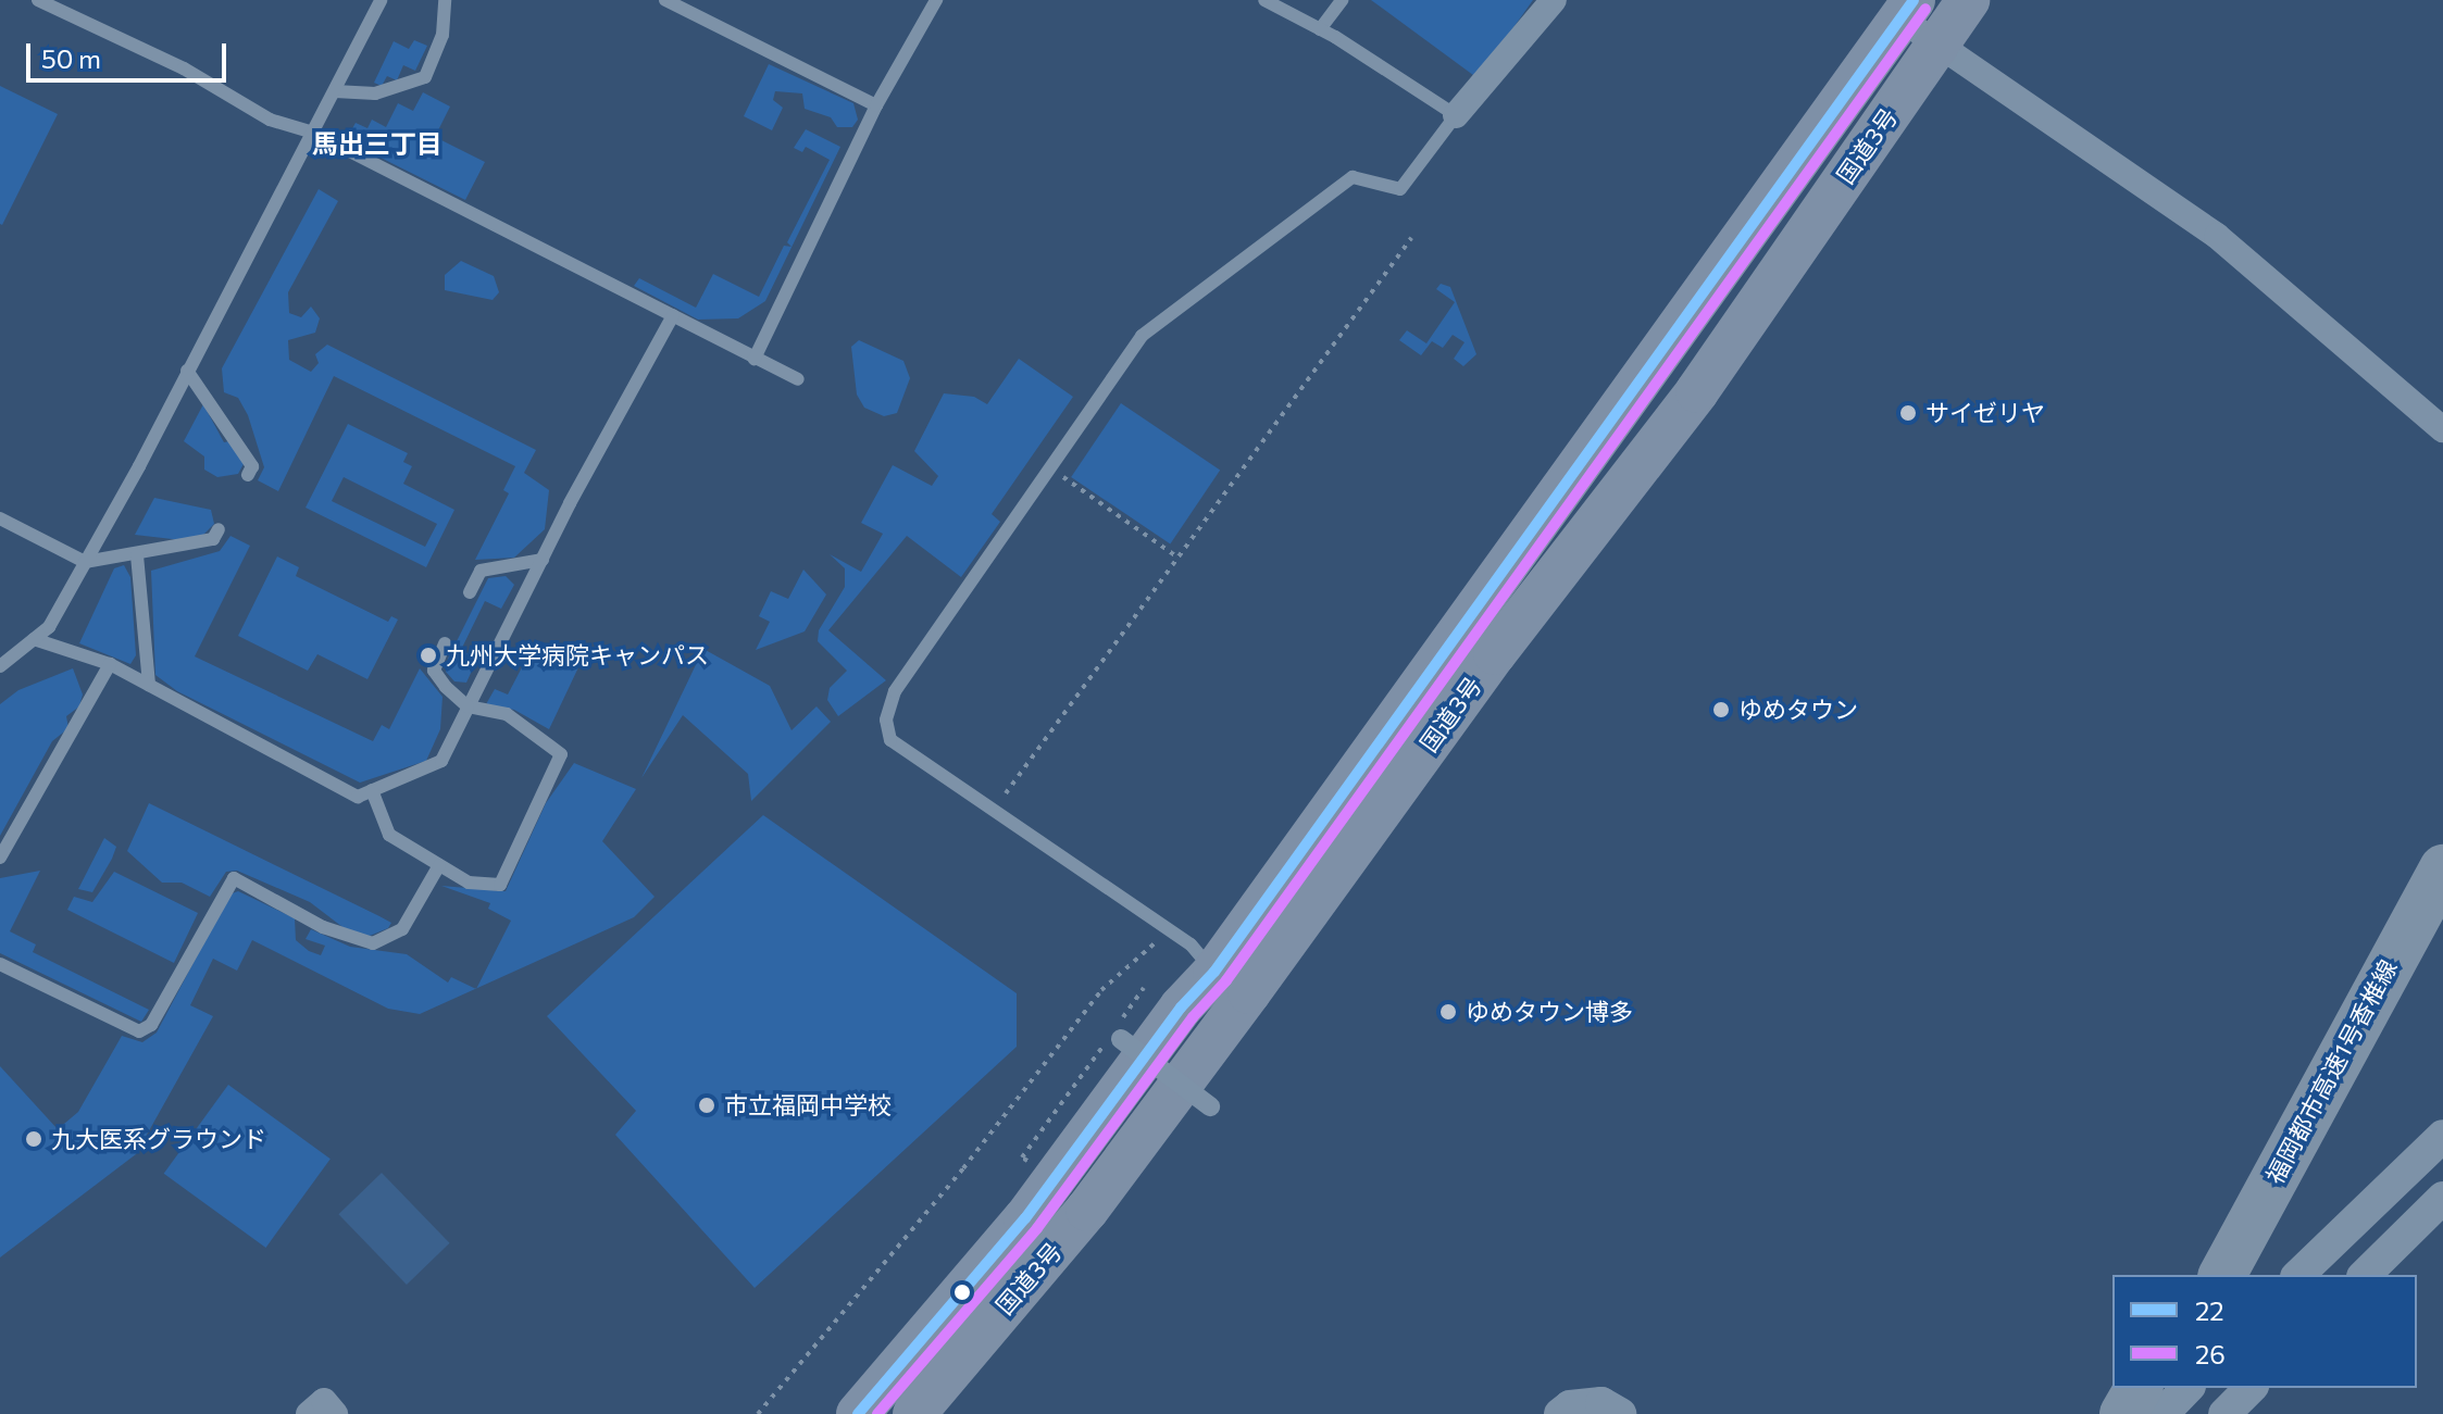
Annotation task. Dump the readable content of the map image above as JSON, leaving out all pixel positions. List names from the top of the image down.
{
  "streets": {
    "highway": ["国道3号", "福岡都市高速1号香椎線"]
  },
  "districts": ["馬出三丁目"],
  "places": [
    "サイゼリヤ",
    "九州大学病院キャンパス",
    "ゆめタウン",
    "ゆめタウン博多",
    "市立福岡中学校",
    "九大医系グラウンド"
  ],
  "lines": ["transit line 22", "transit line 26"],
  "legend": ["22", "26"],
  "scale_bar": "50 m"
}
